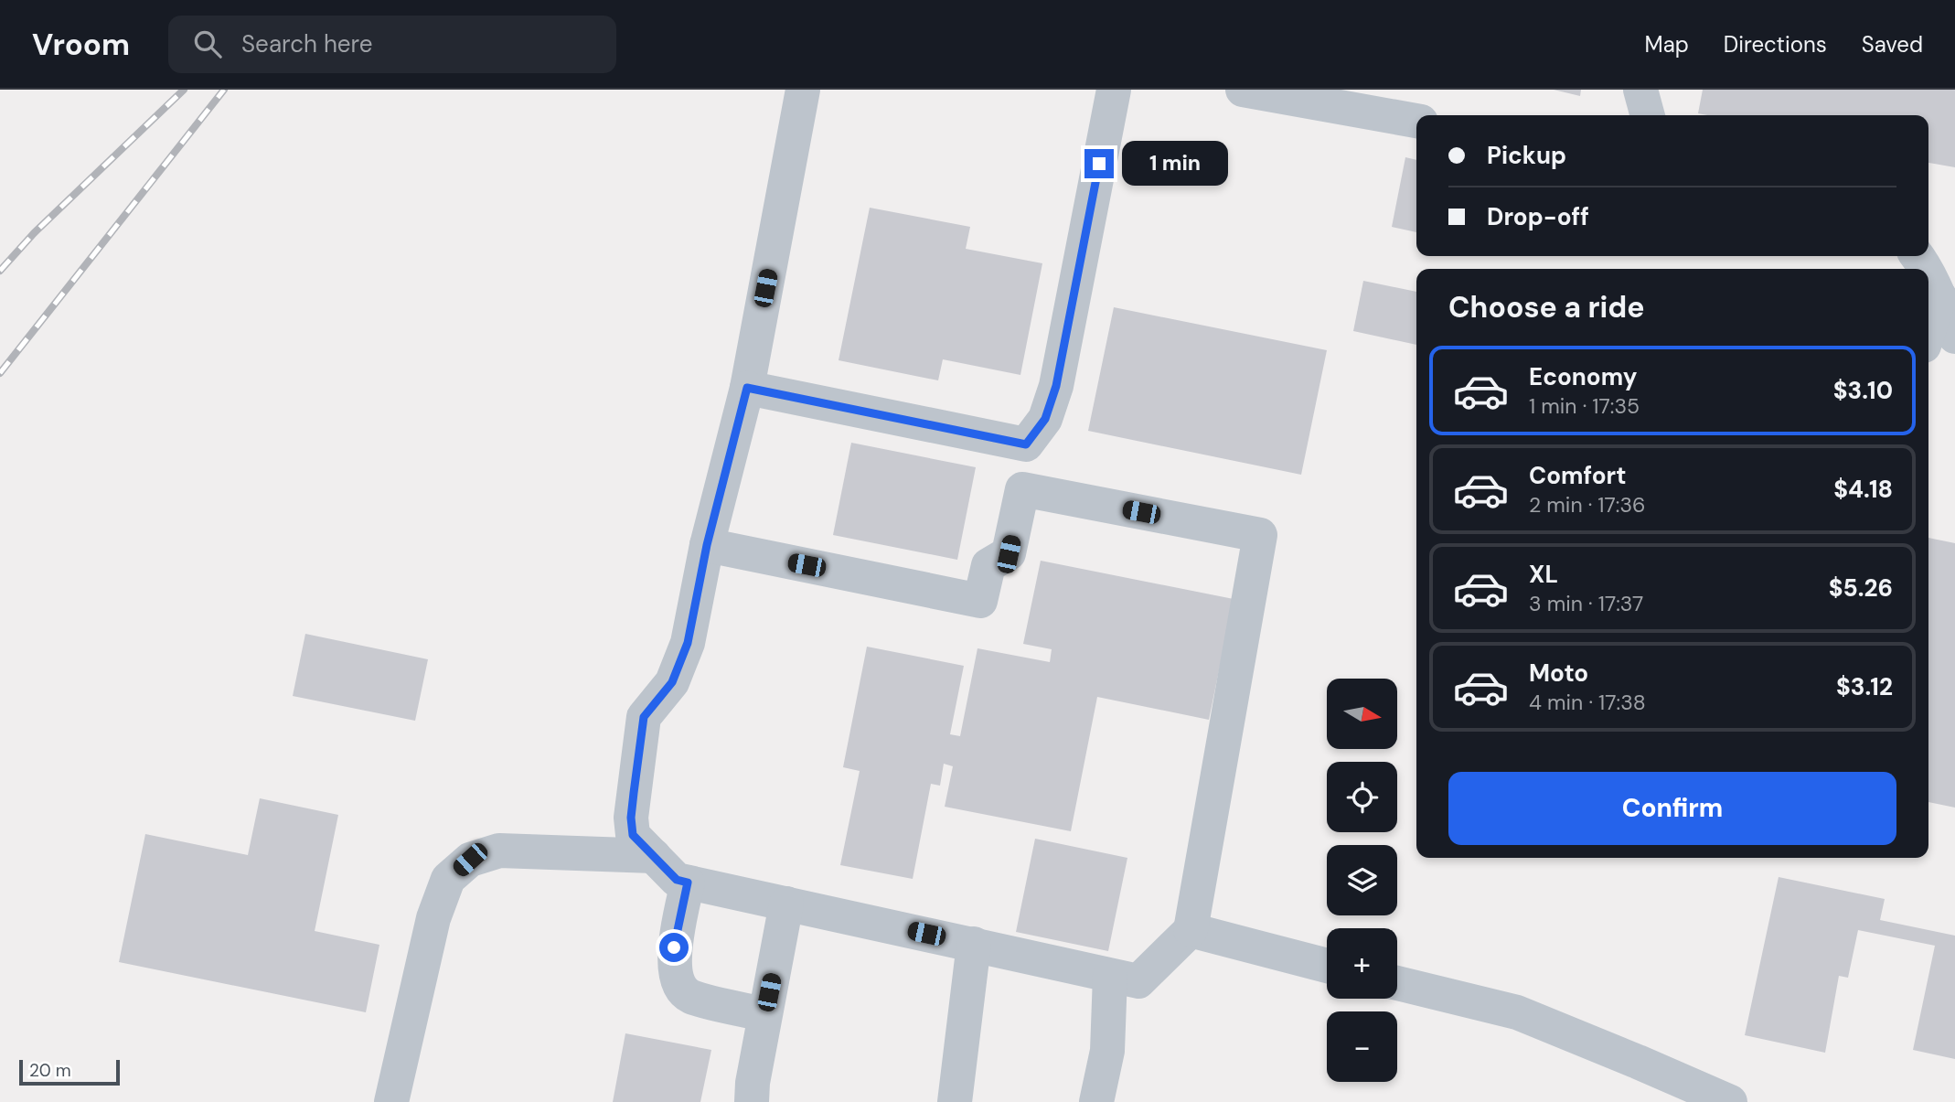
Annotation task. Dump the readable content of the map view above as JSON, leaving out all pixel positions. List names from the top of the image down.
{
  "scale_bar": "20 m",
  "north": "right",
  "page": {
    "header": "Vroom",
    "search": "Search here",
    "nav": ["Map", "Directions", "Saved"],
    "banner": ["Pickup", "Drop-off"],
    "bubble": "1 min",
    "heading": "Choose a ride",
    "list": [
      {
        "name": "Economy",
        "note": "1 min · 17:35",
        "value": "$3.10"
      },
      {
        "name": "Comfort",
        "note": "2 min · 17:36",
        "value": "$4.18"
      },
      {
        "name": "XL",
        "note": "3 min · 17:37",
        "value": "$5.26"
      },
      {
        "name": "Moto",
        "note": "4 min · 17:38",
        "value": "$3.12"
      }
    ],
    "map_buttons": ["+", "−"],
    "buttons": "Confirm",
    "scale": "20 m"
  }
}
